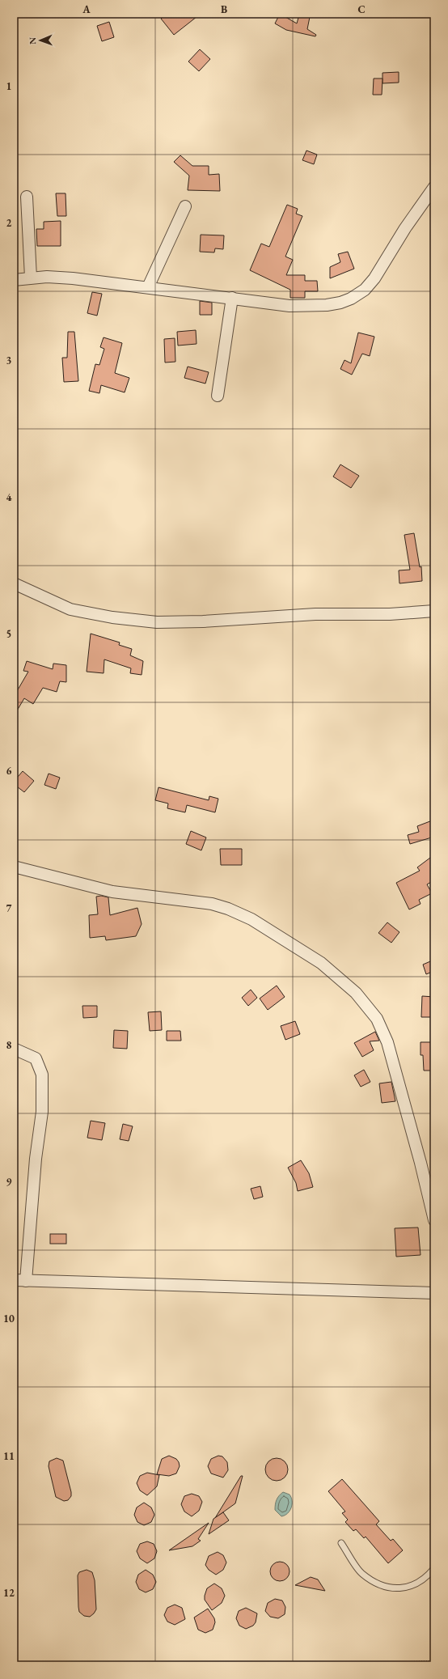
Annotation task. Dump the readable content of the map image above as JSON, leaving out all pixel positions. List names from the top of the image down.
{
  "north": "left",
  "grid": {
    "columns": ["A", "B", "C"],
    "rows": [
      "1",
      "2",
      "3",
      "4",
      "5",
      "6",
      "7",
      "8",
      "9",
      "10",
      "11",
      "12"
    ]
  }
}
